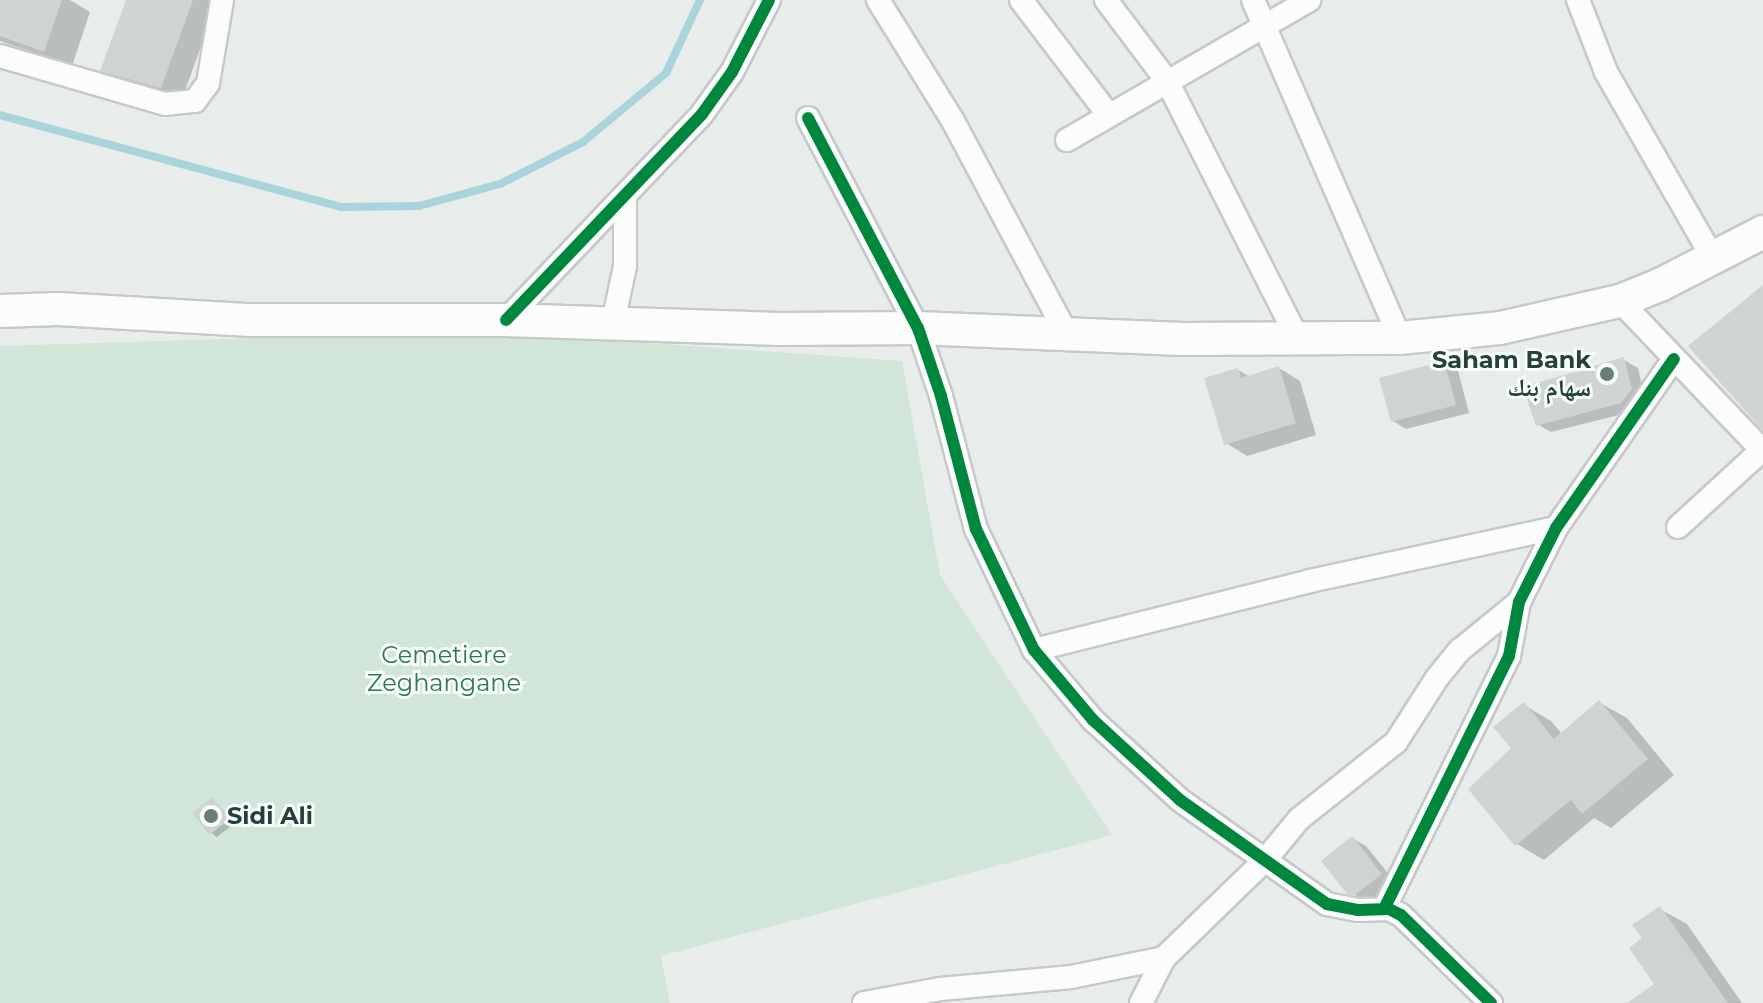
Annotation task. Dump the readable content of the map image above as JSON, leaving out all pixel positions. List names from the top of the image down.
{
  "parks": ["Cemetiere Zeghangane"],
  "places": ["Saham Bank سهام بنك", "Sidi Ali"]
}
